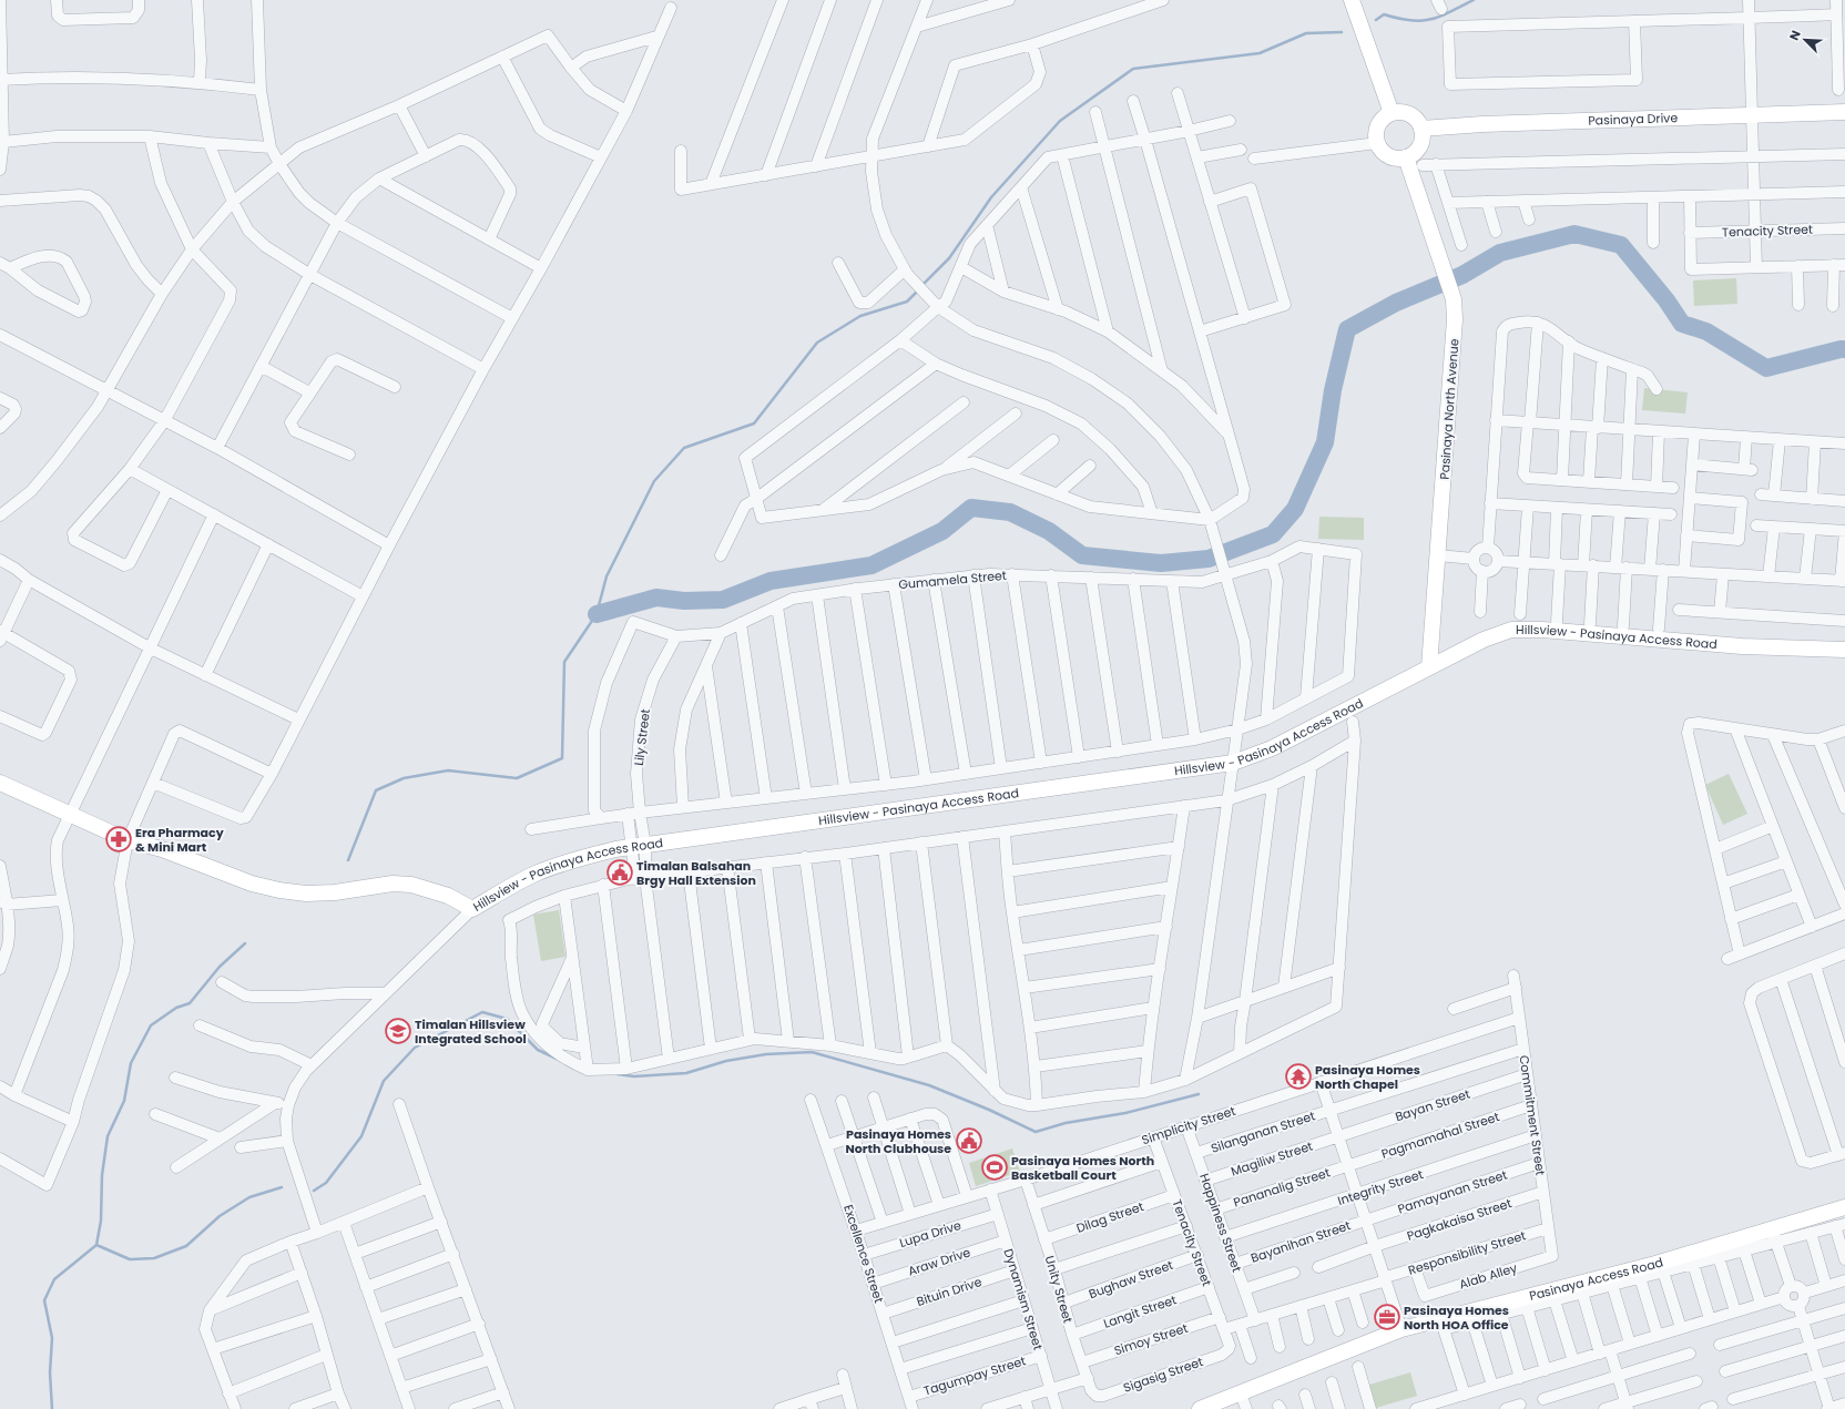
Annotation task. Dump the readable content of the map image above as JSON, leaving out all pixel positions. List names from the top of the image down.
{
  "streets": {
    "street": [
      "Pasinaya Drive",
      "Tenacity Street",
      "Pasinaya North Avenue",
      "Gumamela Street",
      "Hillsview - Pasinaya Access Road",
      "Lily Street",
      "Bayan Street",
      "Commitment Street",
      "Simplicity Street",
      "Silanganan Street",
      "Pagmamahal Street",
      "Magiliw Street",
      "Pananalig Street",
      "Integrity Street",
      "Pamayanan Street",
      "Dilag Street",
      "Pagkakaisa Street",
      "Happiness Street",
      "Lupa Drive",
      "Bayanihan Street",
      "Responsibility Street",
      "Excellence Street",
      "Araw Drive",
      "Alab Alley",
      "Bughaw Street",
      "Pasinaya Access Road",
      "Unity Street",
      "Bituin Drive",
      "Dynamism Street",
      "Langit Street",
      "Simoy Street",
      "Sigasig Street",
      "Tagumpay Street"
    ]
  },
  "crossings": [
    ["Pasinaya Drive", "Pasinaya North Avenue"],
    ["Tenacity Street", "Simplicity Street"],
    ["Tenacity Street", "Dilag Street"],
    ["Tenacity Street", "Responsibility Street"],
    ["Tenacity Street", "Bughaw Street"],
    ["Tenacity Street", "Langit Street"],
    ["Tenacity Street", "Simoy Street"],
    ["Tenacity Street", "Sigasig Street"],
    ["Pasinaya North Avenue", "Hillsview - Pasinaya Access Road"],
    ["Gumamela Street", "Lily Street"],
    ["Hillsview - Pasinaya Access Road", "Lily Street"],
    ["Bayan Street", "Commitment Street"],
    ["Bayan Street", "Magiliw Street"],
    ["Commitment Street", "Simplicity Street"],
    ["Commitment Street", "Silanganan Street"],
    ["Commitment Street", "Pagmamahal Street"],
    ["Commitment Street", "Integrity Street"],
    ["Commitment Street", "Pamayanan Street"],
    ["Commitment Street", "Pagkakaisa Street"],
    ["Commitment Street", "Responsibility Street"],
    ["Commitment Street", "Alab Alley"],
    ["Simplicity Street", "Happiness Street"],
    ["Simplicity Street", "Excellence Street"],
    ["Simplicity Street", "Unity Street"],
    ["Simplicity Street", "Dynamism Street"],
    ["Silanganan Street", "Happiness Street"],
    ["Pagmamahal Street", "Pananalig Street"],
    ["Magiliw Street", "Happiness Street"],
    ["Pananalig Street", "Happiness Street"],
    ["Integrity Street", "Happiness Street"],
    ["Pamayanan Street", "Bayanihan Street"],
    ["Dilag Street", "Unity Street"],
    ["Happiness Street", "Bayanihan Street"],
    ["Happiness Street", "Responsibility Street"],
    ["Lupa Drive", "Excellence Street"],
    ["Lupa Drive", "Dynamism Street"],
    ["Responsibility Street", "Alab Alley"],
    ["Excellence Street", "Araw Drive"],
    ["Excellence Street", "Bituin Drive"],
    ["Excellence Street", "Tagumpay Street"],
    ["Araw Drive", "Dynamism Street"],
    ["Bughaw Street", "Unity Street"],
    ["Unity Street", "Langit Street"],
    ["Unity Street", "Simoy Street"],
    ["Unity Street", "Sigasig Street"],
    ["Bituin Drive", "Dynamism Street"],
    ["Dynamism Street", "Tagumpay Street"]
  ],
  "places": {
    "pharmacy": ["Era Pharmacy & Mini Mart"],
    "public building": ["Timalan Balsahan Brgy Hall Extension", "Pasinaya Homes North Clubhouse"],
    "school or university": ["Timalan Hillsview Integrated School"],
    "temple": ["Pasinaya Homes North Chapel"],
    "sports": ["Pasinaya Homes North Basketball Court"],
    "office": ["Pasinaya Homes North HOA Office"]
  },
  "north": "top left"
}
